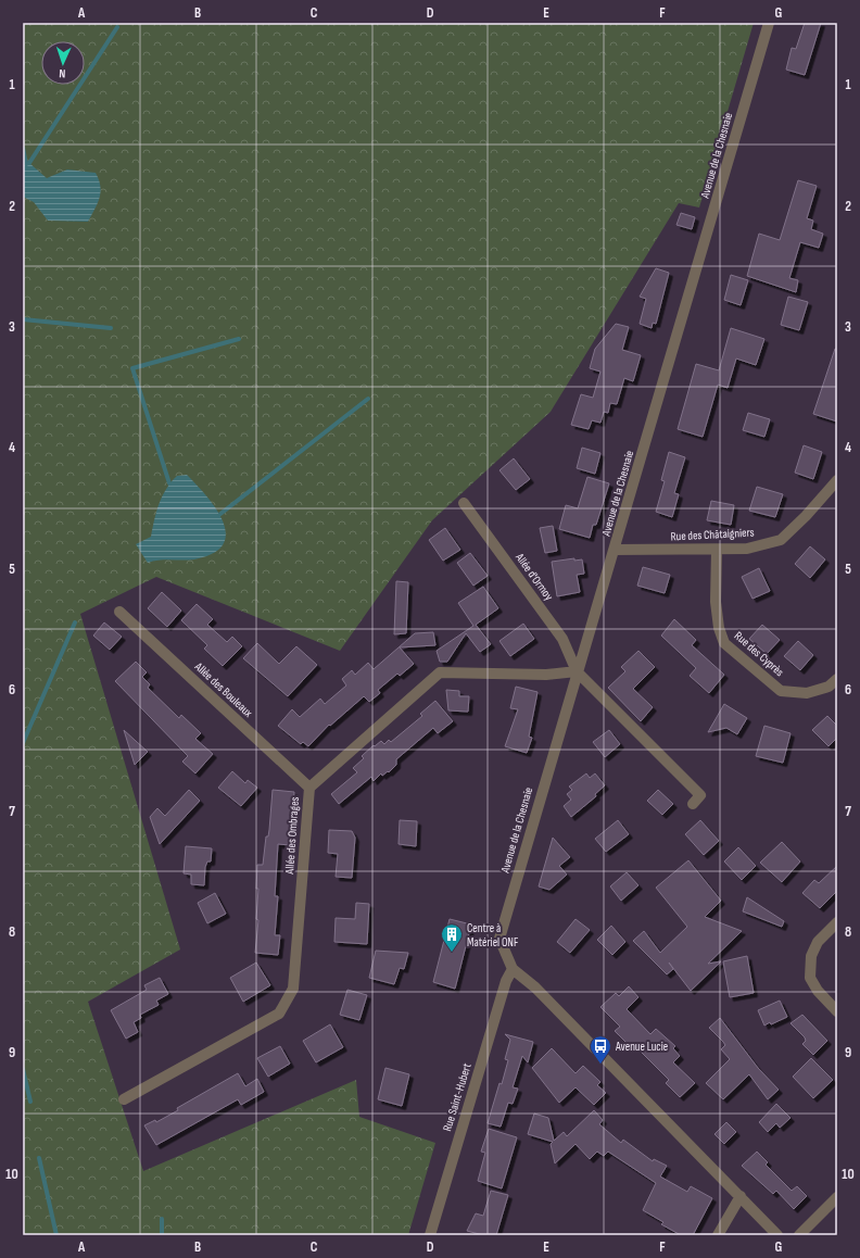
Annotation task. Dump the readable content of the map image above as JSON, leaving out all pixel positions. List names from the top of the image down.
{
  "streets": {
    "street": [
      "Avenue de la Chesnaie",
      "Rue des Châtaigniers",
      "Allée d'Ormoy",
      "Rue des Cyprès",
      "Allée des Bouleaux",
      "Allée des Ombrages",
      "Rue Saint-Hubert"
    ]
  },
  "crossings": [
    ["Avenue de la Chesnaie", "Rue des Châtaigniers"],
    ["Avenue de la Chesnaie", "Allée d'Ormoy"],
    ["Avenue de la Chesnaie", "Allée des Ombrages"],
    ["Avenue de la Chesnaie", "Rue Saint-Hubert"],
    ["Rue des Châtaigniers", "Rue des Cyprès"],
    ["Allée d'Ormoy", "Allée des Ombrages"],
    ["Allée des Bouleaux", "Allée des Ombrages"]
  ],
  "places": {
    "building": ["Centre à Matériel ONF"],
    "bus stop": ["Avenue Lucie"]
  },
  "north": "bottom",
  "grid": {
    "columns": [
      "A",
      "B",
      "C",
      "D",
      "E",
      "F",
      "G"
    ],
    "rows": [
      "1",
      "2",
      "3",
      "4",
      "5",
      "6",
      "7",
      "8",
      "9",
      "10"
    ]
  }
}
